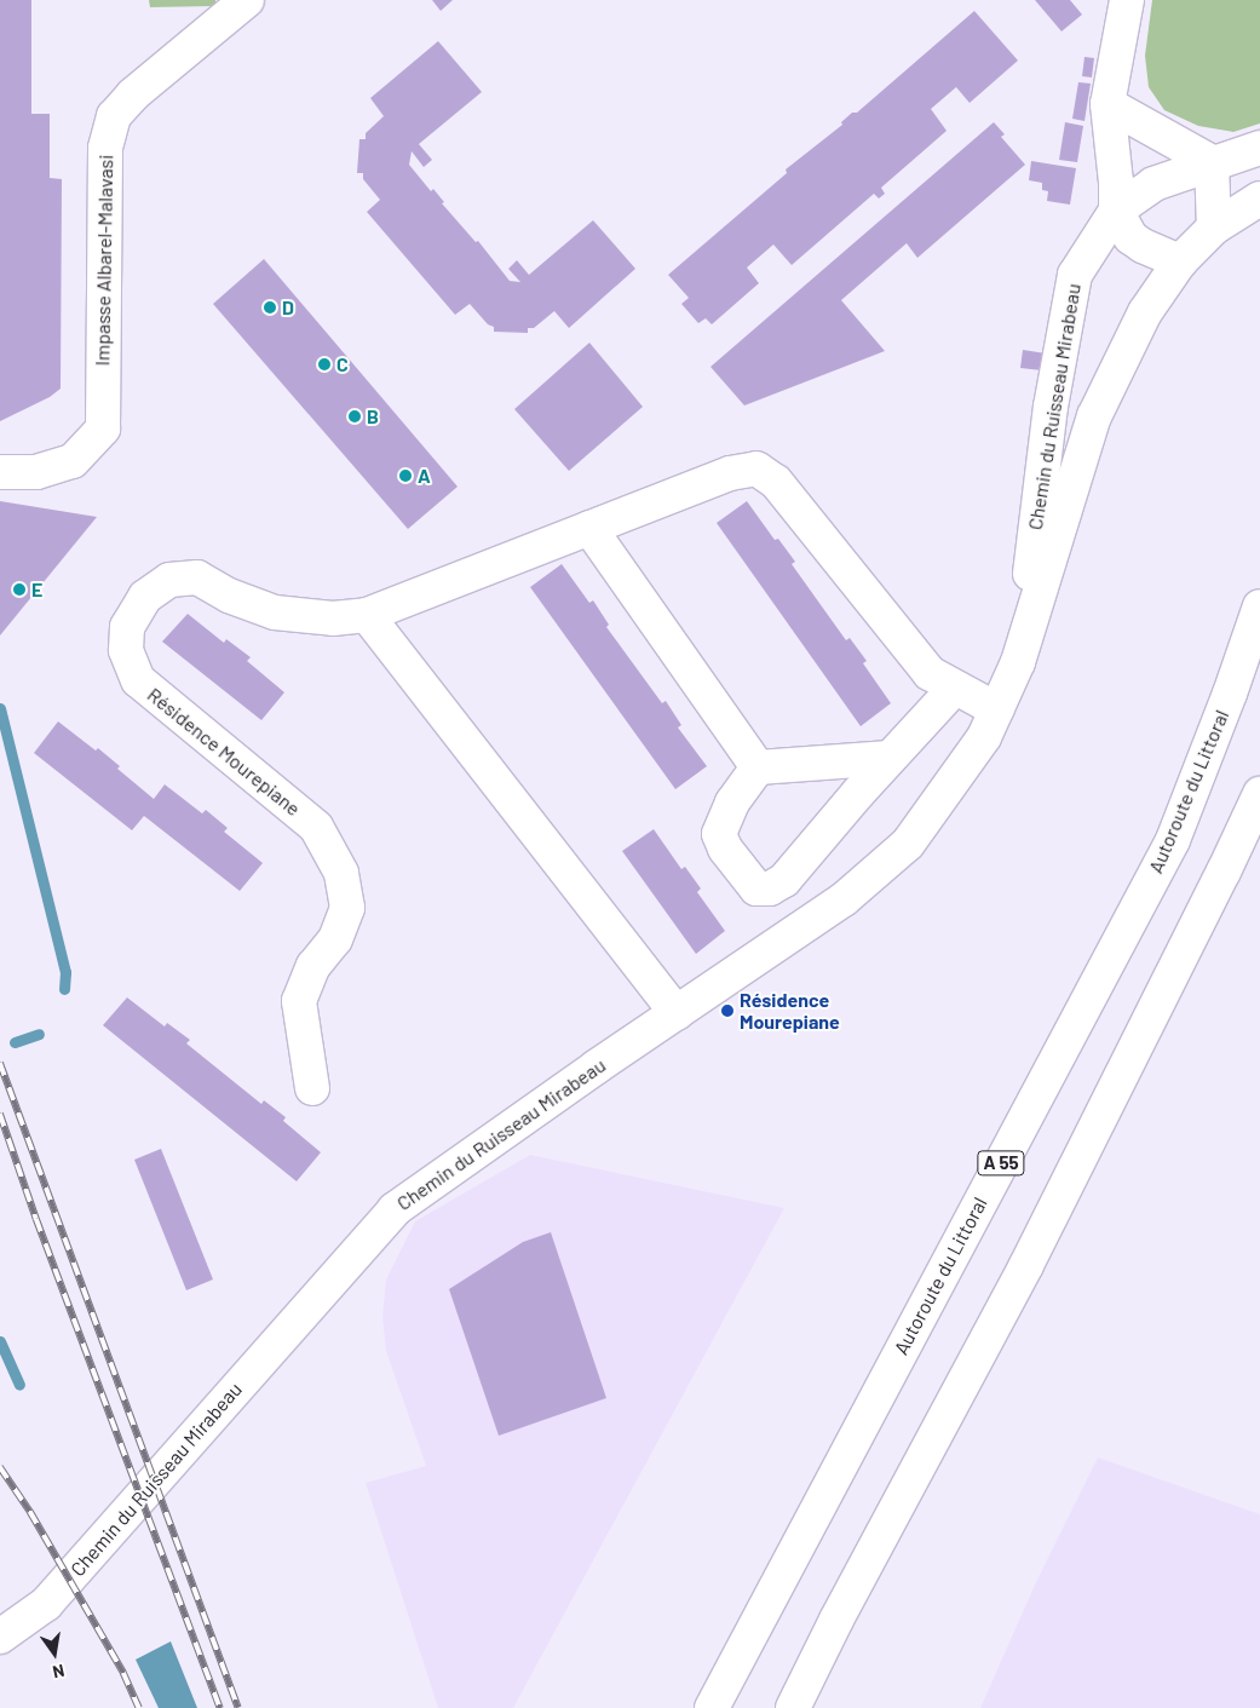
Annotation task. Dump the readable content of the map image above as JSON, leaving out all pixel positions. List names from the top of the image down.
{
  "streets": {
    "main road": [
      "Impasse Albarel-Malavasi",
      "Chemin du Ruisseau Mirabeau",
      "Résidence Mourepiane",
      "Autoroute du Littoral",
      "A 55"
    ]
  },
  "crossings": [
    ["Chemin du Ruisseau Mirabeau", "Résidence Mourepiane"]
  ],
  "places": [
    "D",
    "C",
    "B",
    "A",
    "E",
    "Résidence Mourepiane"
  ],
  "north": "bottom"
}
